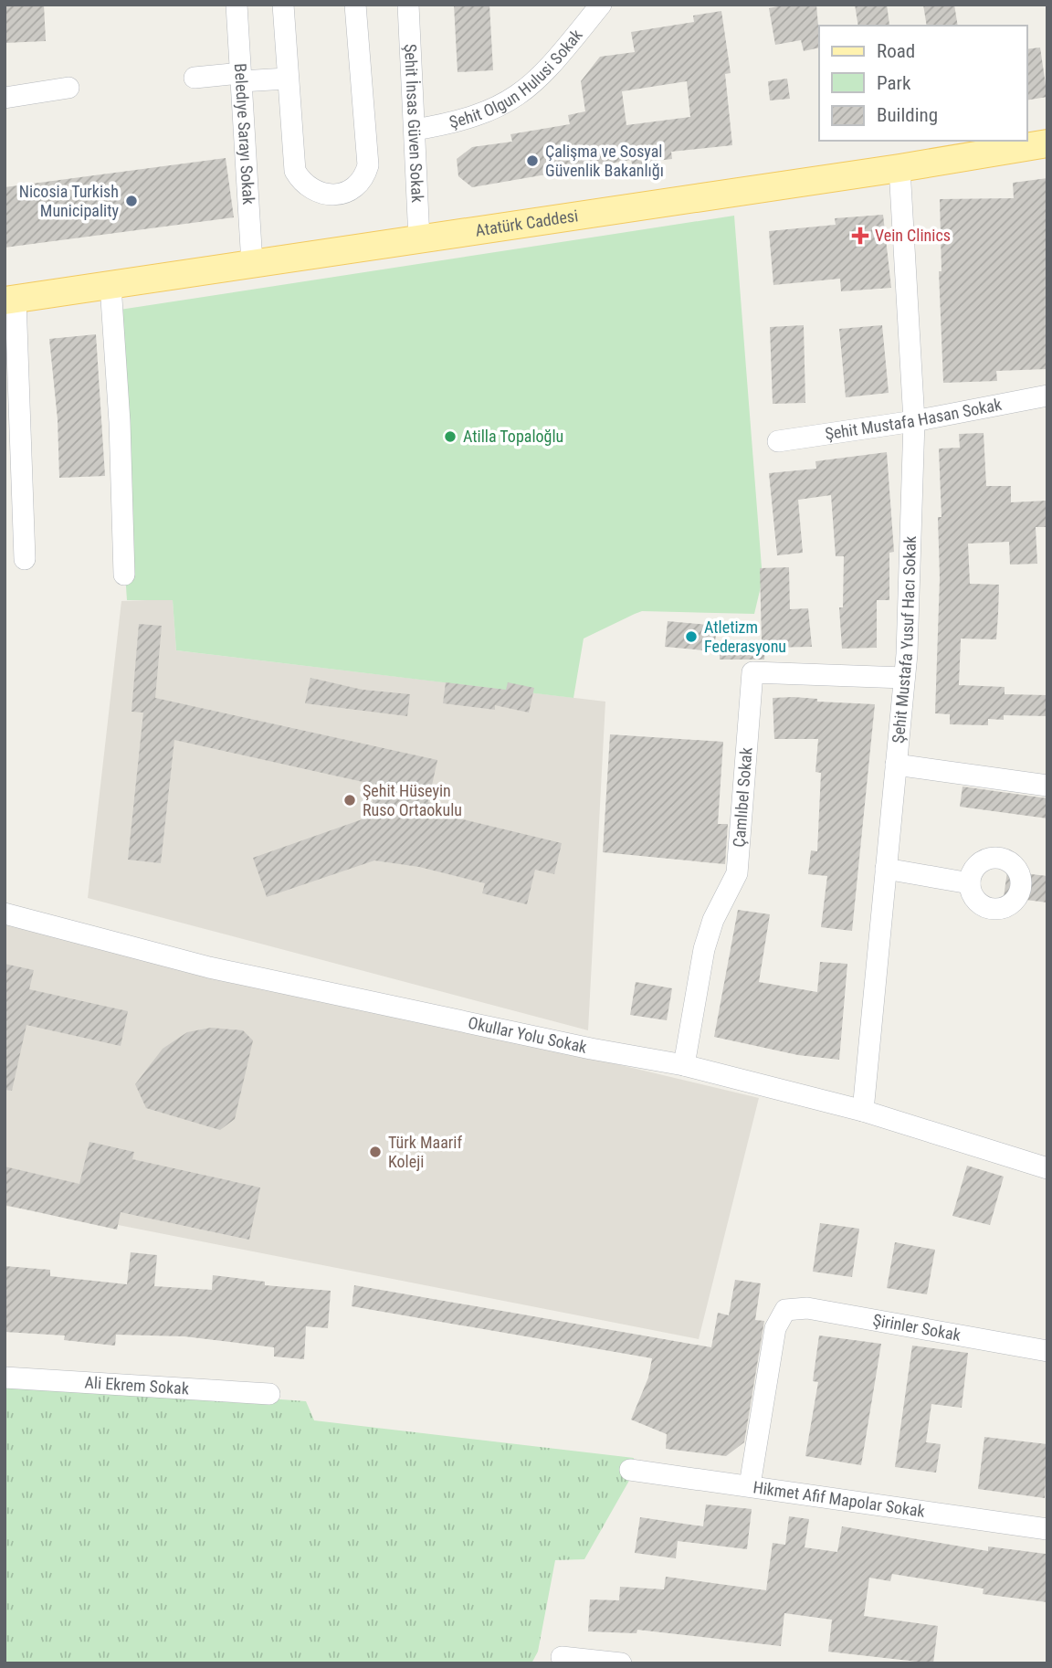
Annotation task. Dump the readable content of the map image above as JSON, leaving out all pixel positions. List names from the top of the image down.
{
  "streets": {
    "main road": ["Atatürk Caddesi"],
    "street": [
      "Şehit Olgun Hulusi Sokak",
      "Şehit İnsas Güven Sokak",
      "Beledıye Sarayı Sokak",
      "Şehit Mustafa Hasan Sokak",
      "Şehit Mustafa Yusuf Hacı Sokak",
      "Çamlıbel Sokak",
      "Okullar Yolu Sokak",
      "Şirinler Sokak",
      "Ali Ekrem Sokak",
      "Hikmet Afif Mapolar Sokak"
    ]
  },
  "crossings": [
    ["Şehit Olgun Hulusi Sokak", "Şehit İnsas Güven Sokak"],
    ["Şehit İnsas Güven Sokak", "Atatürk Caddesi"],
    ["Beledıye Sarayı Sokak", "Atatürk Caddesi"],
    ["Atatürk Caddesi", "Şehit Mustafa Yusuf Hacı Sokak"],
    ["Şehit Mustafa Hasan Sokak", "Şehit Mustafa Yusuf Hacı Sokak"],
    ["Şehit Mustafa Yusuf Hacı Sokak", "Çamlıbel Sokak"],
    ["Şehit Mustafa Yusuf Hacı Sokak", "Okullar Yolu Sokak"],
    ["Çamlıbel Sokak", "Okullar Yolu Sokak"],
    ["Şirinler Sokak", "Hikmet Afif Mapolar Sokak"]
  ],
  "places": {
    "other": [
      "Çalişma ve Sosyal Güvenlik Bakanlığı",
      "Nicosia Turkish Municipality",
      "Atilla Topaloğlu",
      "Atletizm Federasyonu",
      "Şehit Hüseyin Ruso Ortaokulu",
      "Türk Maarif Koleji"
    ],
    "health": ["Vein Clinics"]
  },
  "legend": ["Road", "Park", "Building"]
}
